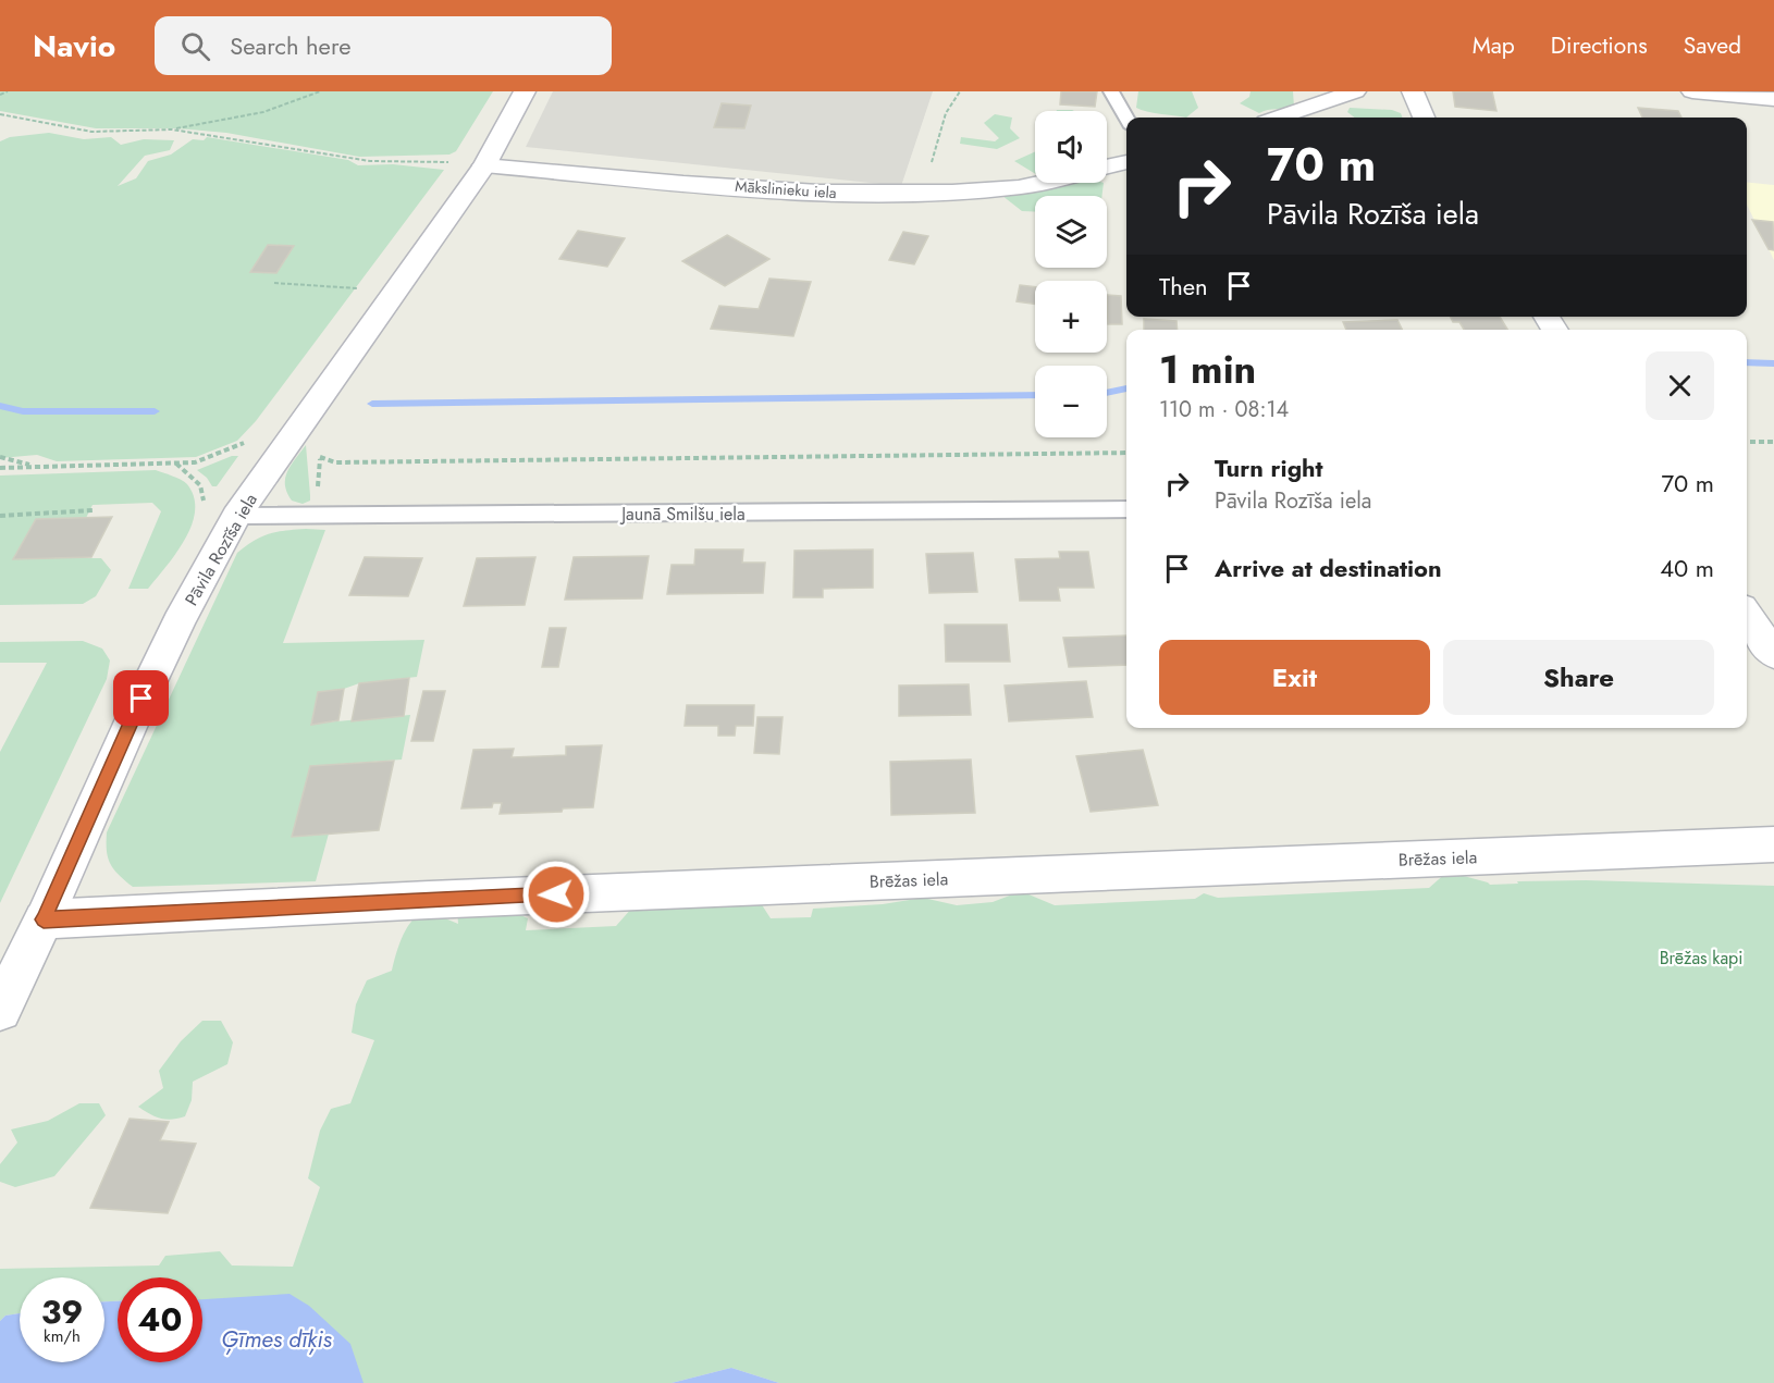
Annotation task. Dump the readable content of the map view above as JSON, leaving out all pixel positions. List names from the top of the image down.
{
  "streets": {
    "street": ["Mākslinieku iela", "Pāvila Rozīša iela", "Brēžas iela"],
    "lane": ["Jaunā Smilšu iela"]
  },
  "crossings": [
    ["Mākslinieku iela", "Pāvila Rozīša iela"],
    ["Jaunā Smilšu iela", "Pāvila Rozīša iela"],
    ["Pāvila Rozīša iela", "Brēžas iela"]
  ],
  "water": ["Ģīmes dīķis"],
  "parks": ["Brēžas kapi"],
  "page": {
    "header": "Navio",
    "search": "Search here",
    "nav": ["Map", "Directions", "Saved"],
    "map_buttons": ["+", "−"],
    "turn": ["70 m", "Pāvila Rozīša iela"],
    "then": "Then",
    "heading": ["1 min", "110 m · 08:14"],
    "list": [
      {
        "name": "Turn right",
        "note": "Pāvila Rozīša iela",
        "value": "70 m"
      },
      {
        "name": "Arrive at destination",
        "value": "40 m"
      }
    ],
    "buttons": ["Exit", "Share"],
    "speed": "39 km/h",
    "limit": "40"
  }
}
